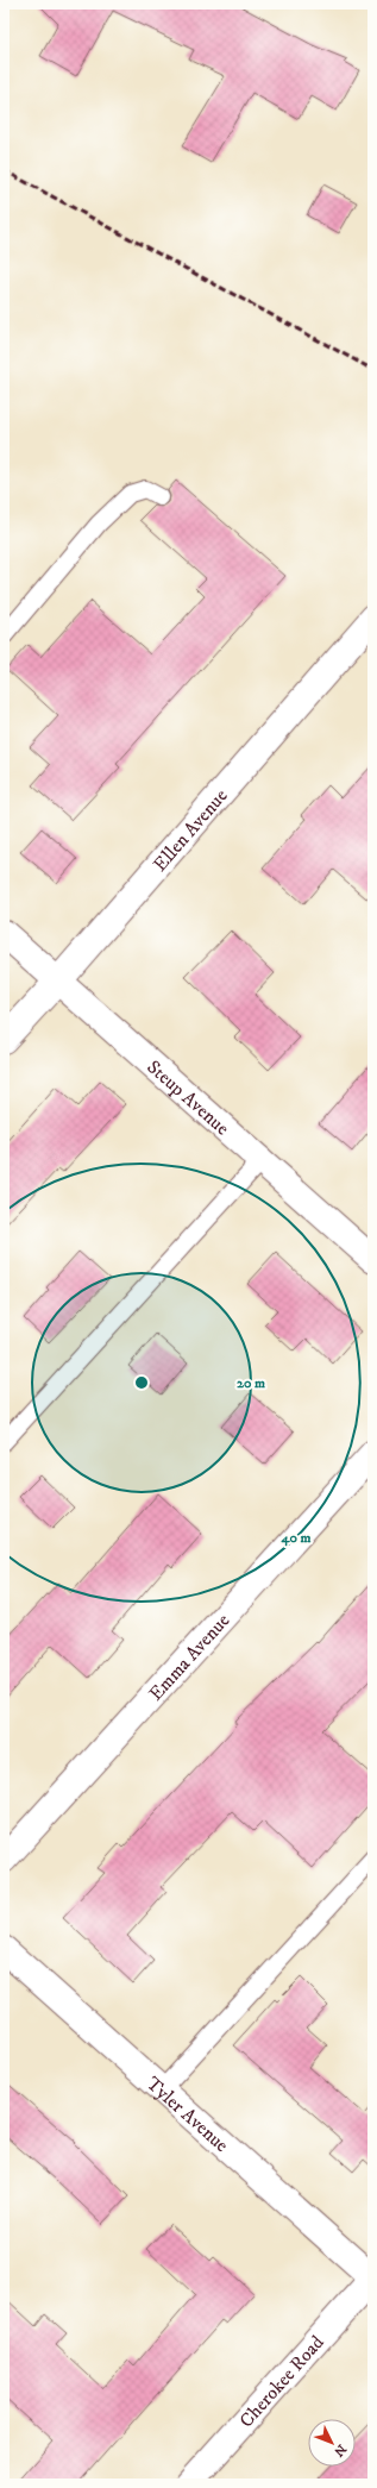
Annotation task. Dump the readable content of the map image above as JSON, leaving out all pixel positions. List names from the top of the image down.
{
  "streets": {
    "street": [
      "Ellen Avenue",
      "Steup Avenue",
      "Emma Avenue",
      "Tyler Avenue",
      "Cherokee Road"
    ]
  },
  "crossings": [
    ["Ellen Avenue", "Steup Avenue"],
    ["Tyler Avenue", "Cherokee Road"]
  ],
  "north": "bottom right",
  "rings": ["20 m", "40 m"]
}
